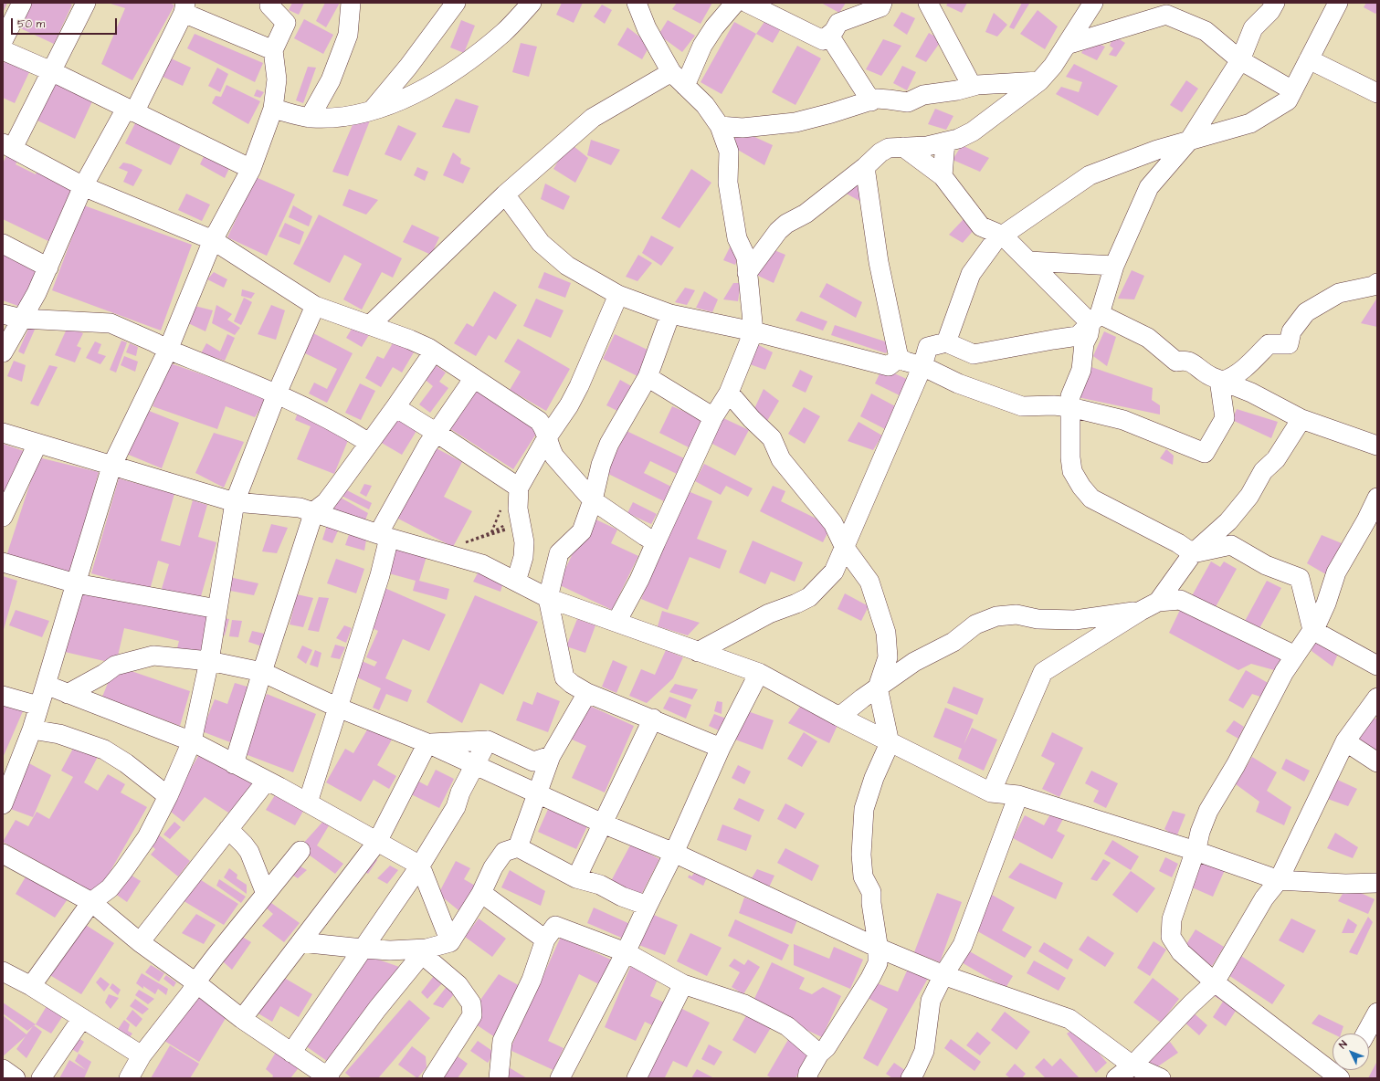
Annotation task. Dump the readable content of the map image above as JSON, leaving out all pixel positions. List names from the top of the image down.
{
  "scale_bar": "50 m",
  "north": "top left"
}
